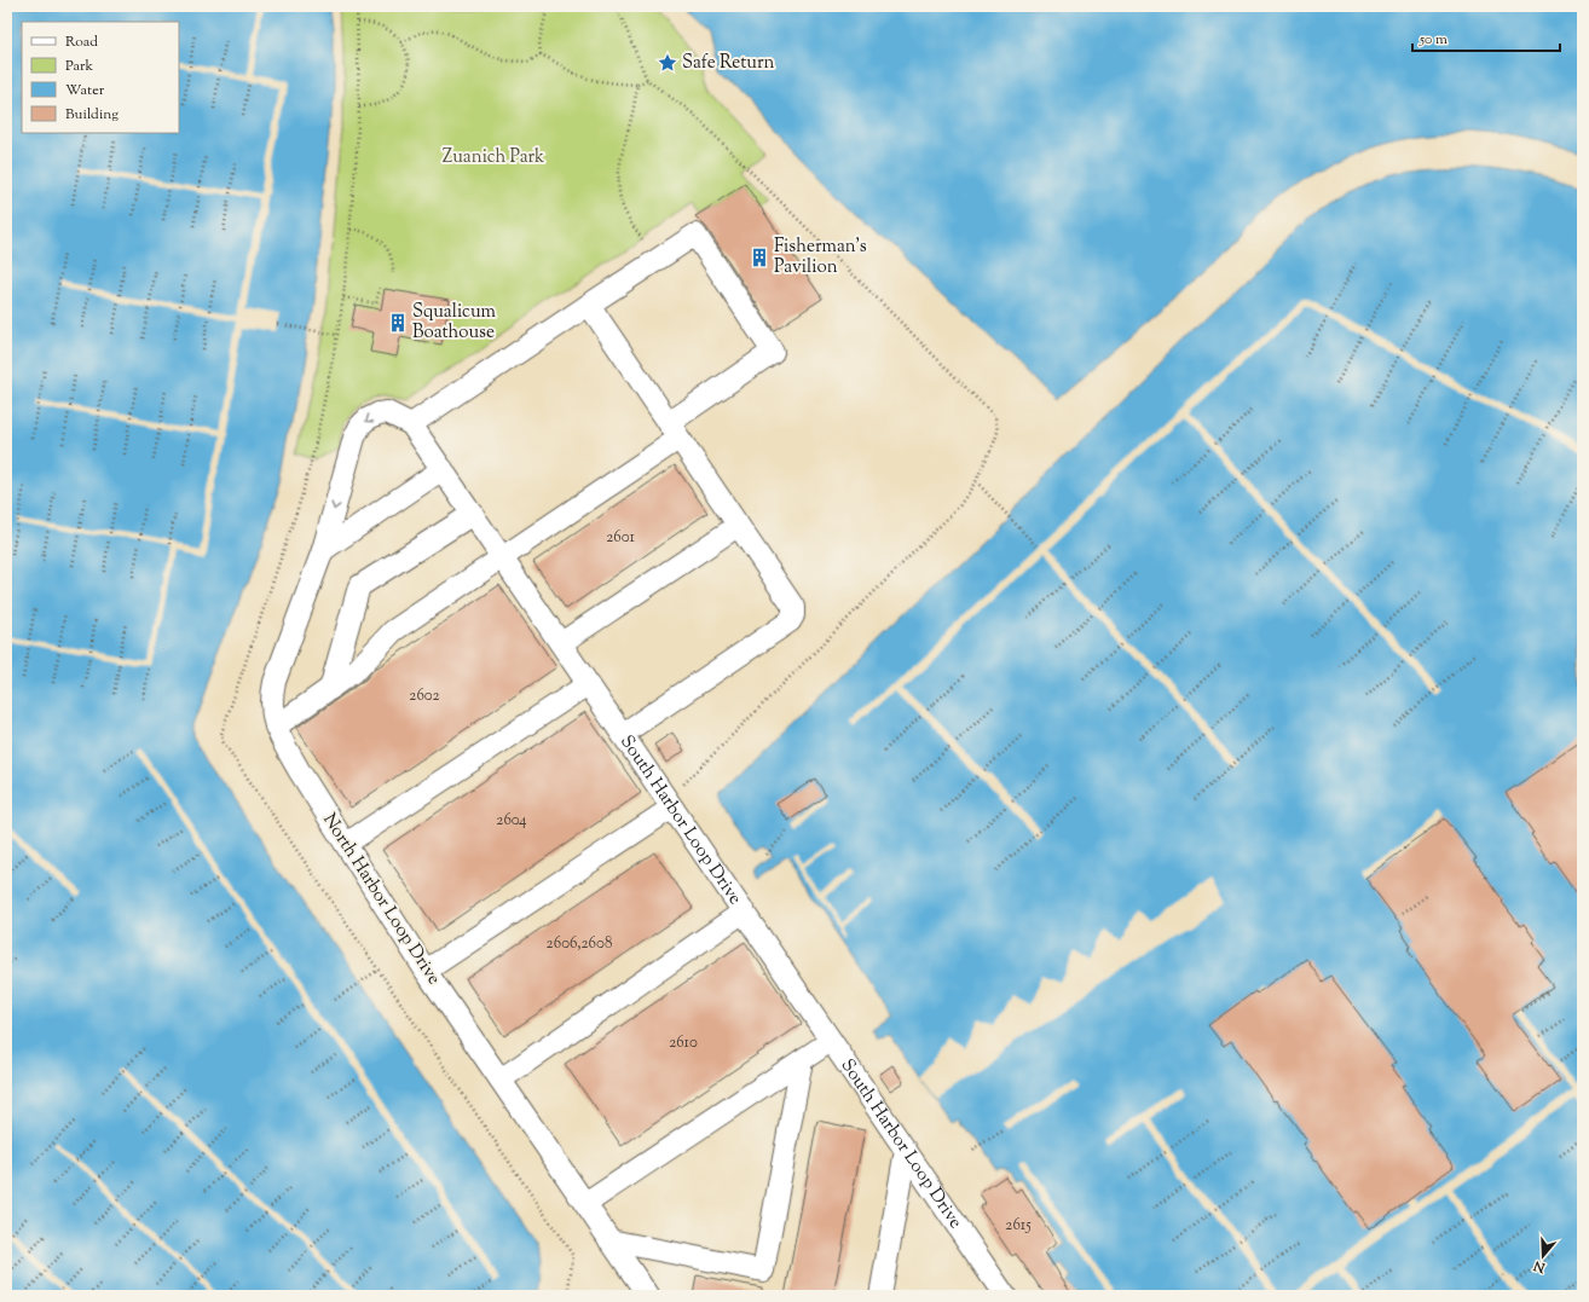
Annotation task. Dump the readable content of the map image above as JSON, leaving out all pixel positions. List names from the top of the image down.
{
  "streets": {
    "street": ["South Harbor Loop Drive", "North Harbor Loop Drive"]
  },
  "crossings": [
    ["South Harbor Loop Drive", "North Harbor Loop Drive"]
  ],
  "parks": ["Zuanich Park"],
  "places": {
    "place": ["Safe Return"],
    "building": ["Fisherman's Pavilion", "Squalicum Boathouse"]
  },
  "house_numbers": [
    "2601",
    "2602",
    "2604",
    "2606,2608",
    "2610",
    "2615"
  ],
  "legend": [
    "Road",
    "Park",
    "Water",
    "Building"
  ],
  "scale_bar": "50 m",
  "north": "bottom"
}
